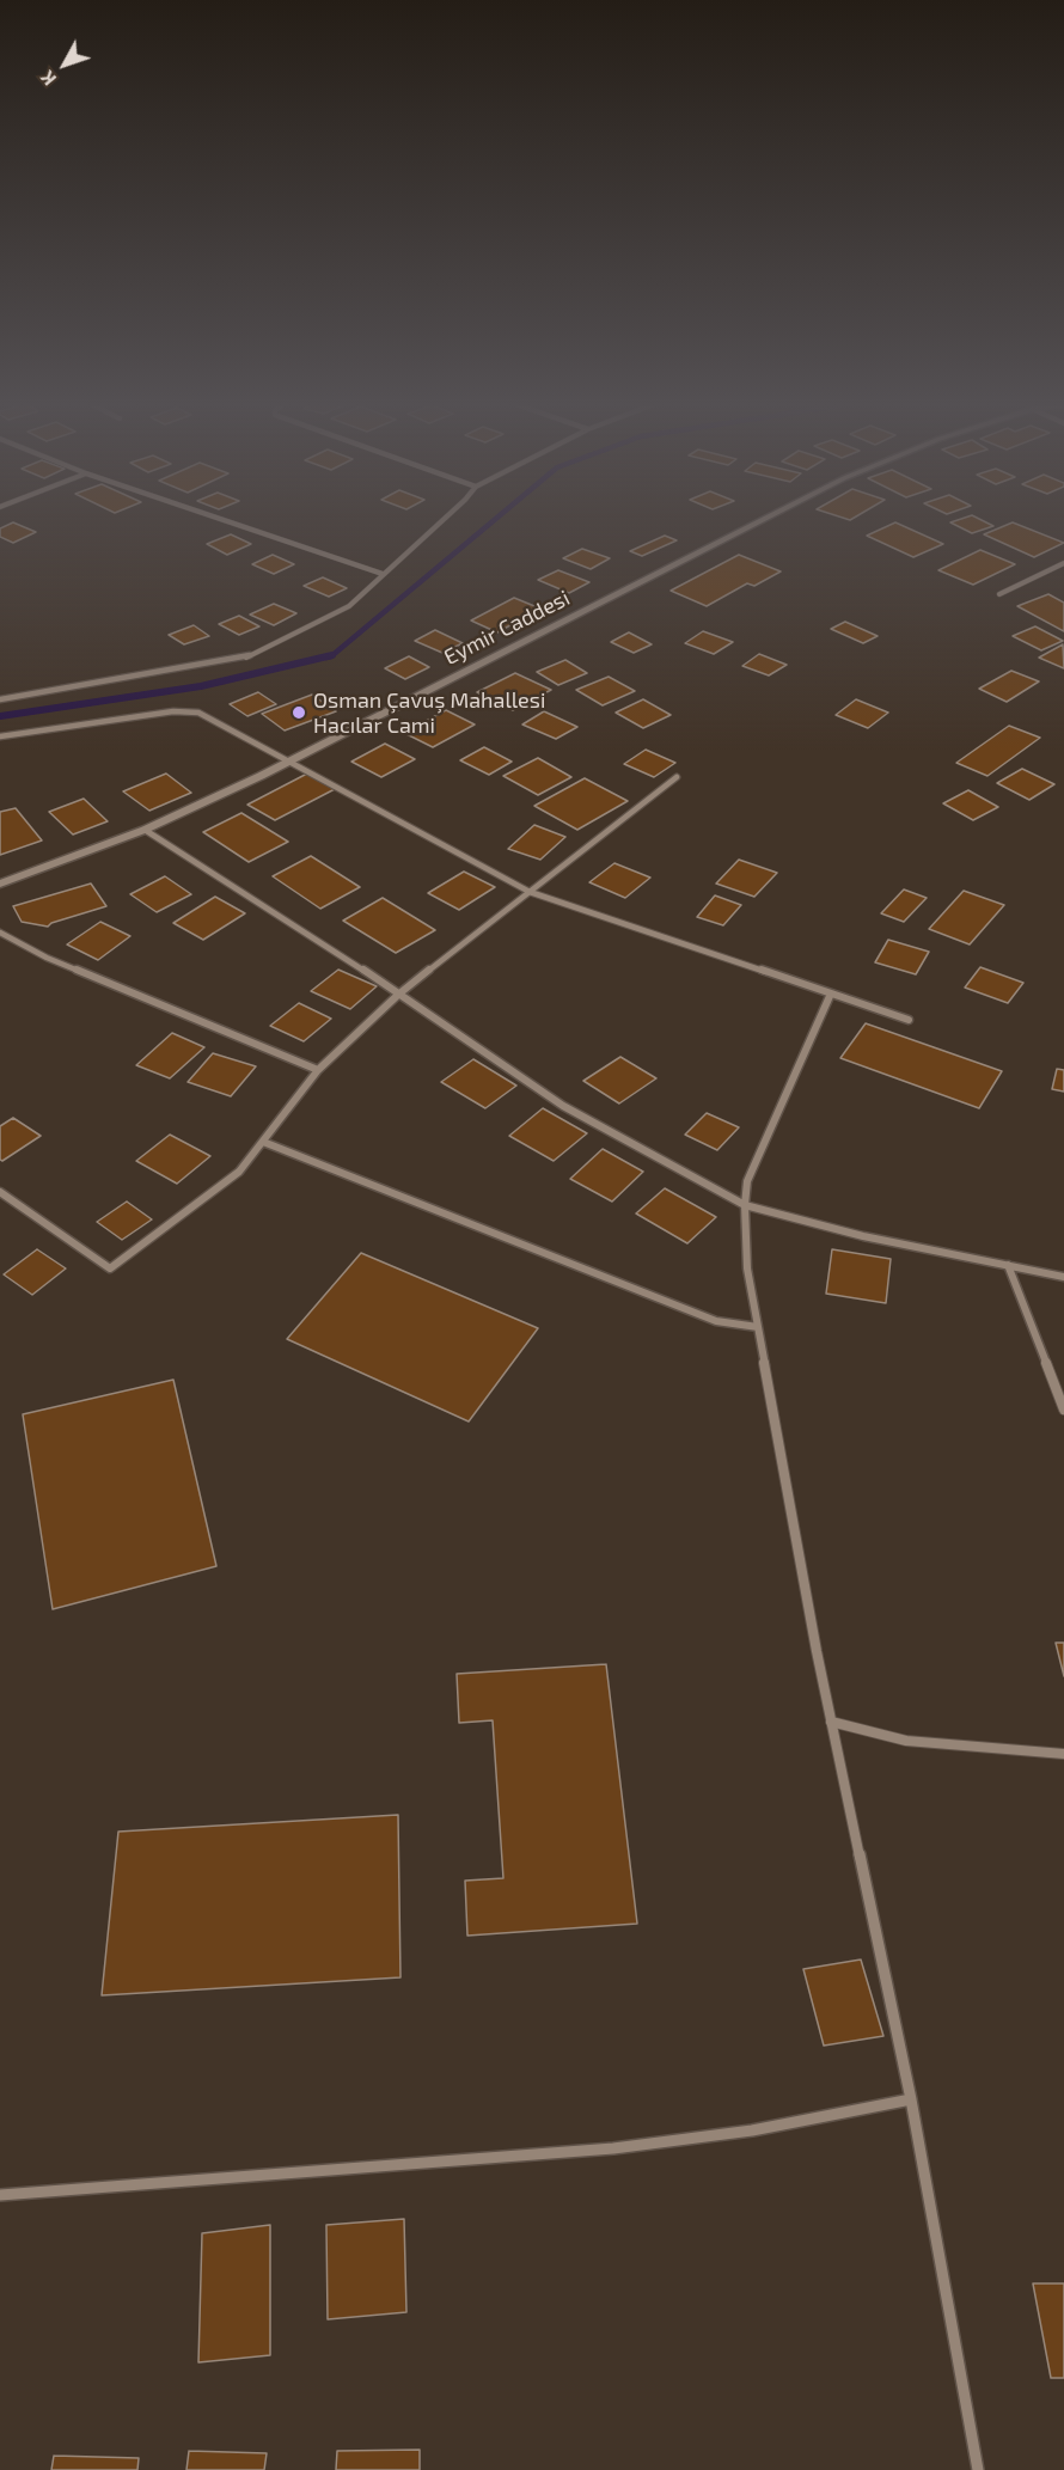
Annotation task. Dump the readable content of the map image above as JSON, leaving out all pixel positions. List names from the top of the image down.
{
  "streets": {
    "main road": ["Eymir Caddesi"]
  },
  "places": ["Osman Çavuş Mahallesi Hacılar Cami"],
  "north": "bottom left"
}
